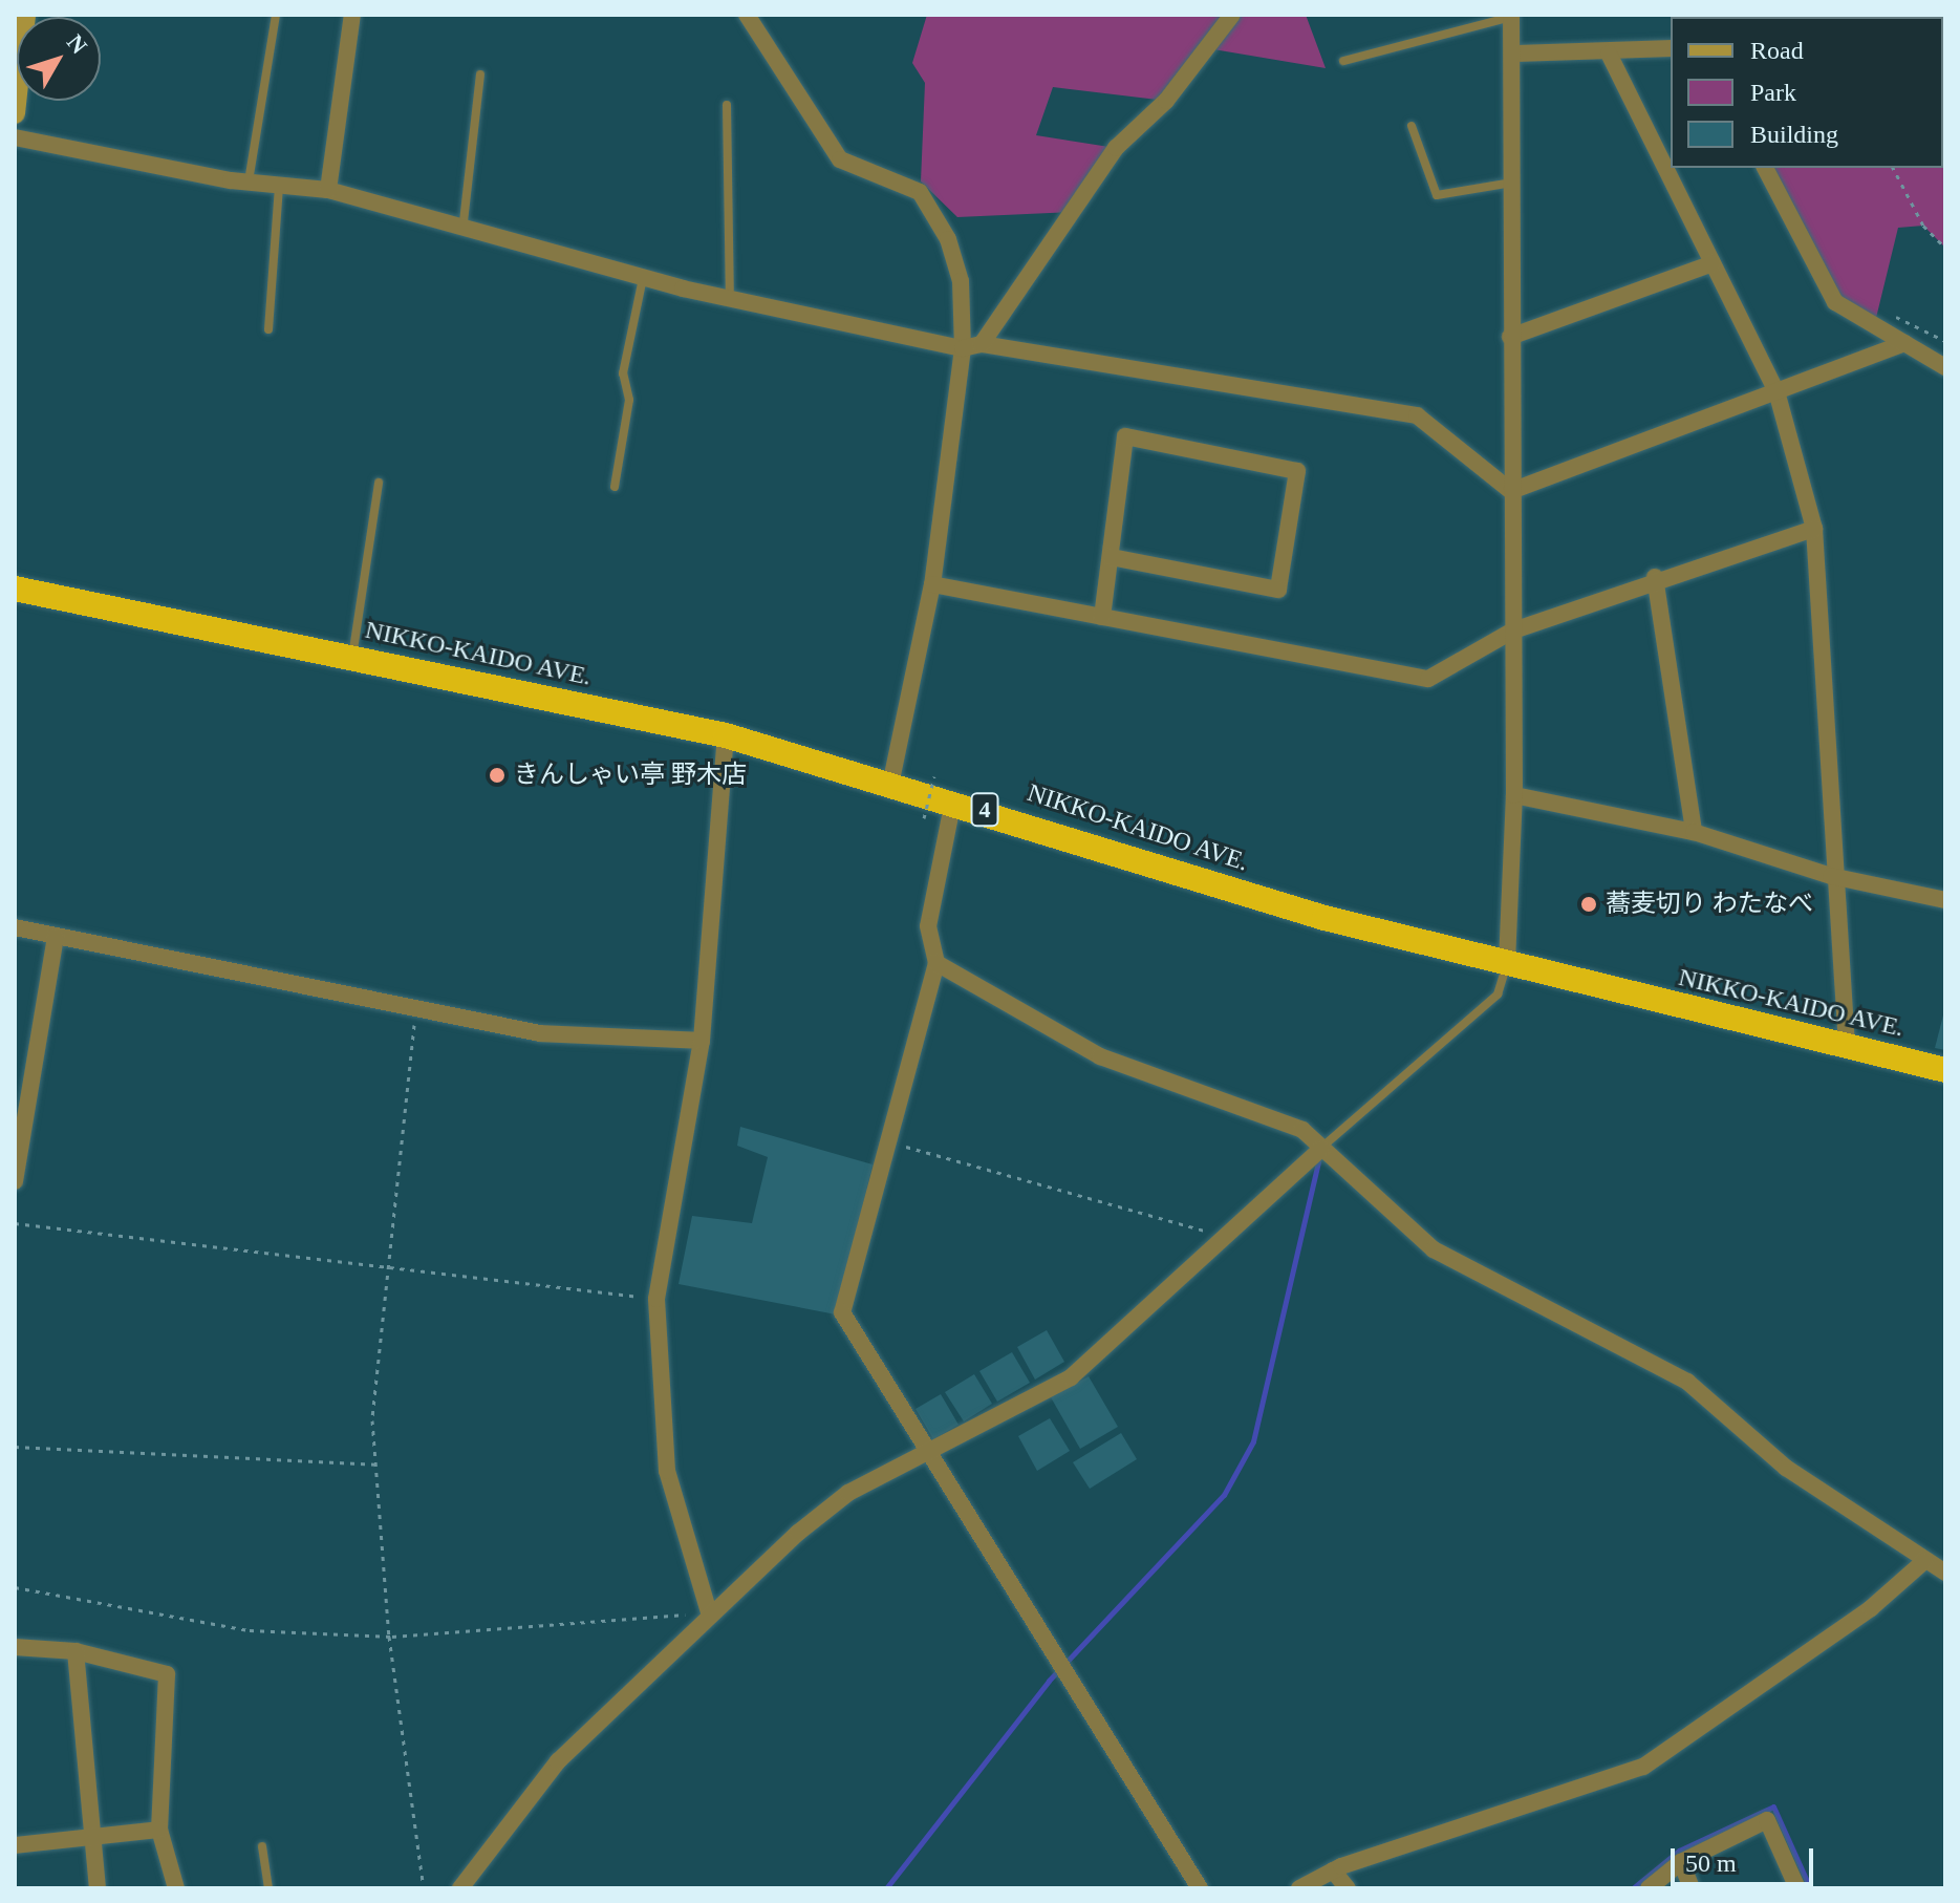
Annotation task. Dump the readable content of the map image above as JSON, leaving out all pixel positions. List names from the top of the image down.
{
  "streets": {
    "highway": ["NIKKO-KAIDO AVE.", "4"]
  },
  "places": ["きんしゃい亭 野木店", "蕎麦切り わたなべ"],
  "legend": ["Road", "Park", "Building"],
  "scale_bar": "50 m",
  "north": "top right"
}
